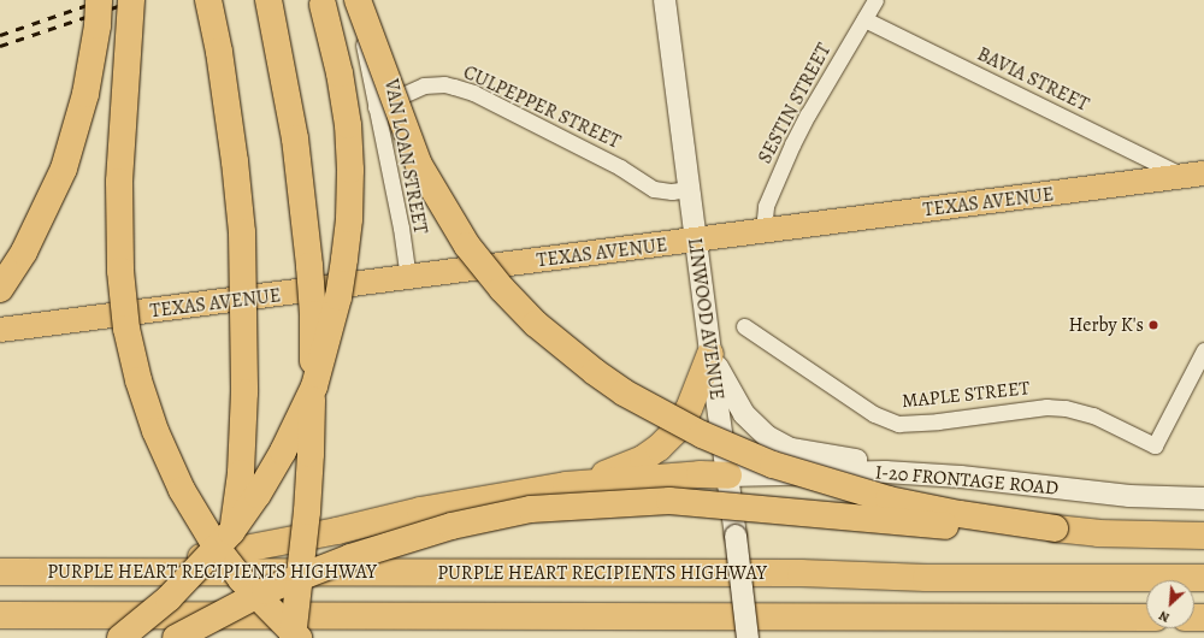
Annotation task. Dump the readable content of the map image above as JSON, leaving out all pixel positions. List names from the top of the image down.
{
  "streets": {
    "highway": ["PURPLE HEART RECIPIENTS HIGHWAY"],
    "main road": ["TEXAS AVENUE", "LINWOOD AVENUE", "I-20 FRONTAGE ROAD"],
    "street": [
      "BAVIA STREET",
      "SESTIN STREET",
      "CULPEPPER STREET",
      "VAN LOAN STREET",
      "MAPLE STREET"
    ]
  },
  "crossings": [
    ["BAVIA STREET", "SESTIN STREET"],
    ["BAVIA STREET", "TEXAS AVENUE"],
    ["SESTIN STREET", "TEXAS AVENUE"],
    ["CULPEPPER STREET", "VAN LOAN STREET"],
    ["CULPEPPER STREET", "LINWOOD AVENUE"],
    ["VAN LOAN STREET", "TEXAS AVENUE"],
    ["TEXAS AVENUE", "LINWOOD AVENUE"],
    ["LINWOOD AVENUE", "I-20 FRONTAGE ROAD"]
  ],
  "places": ["Herby K's"],
  "north": "bottom left"
}
